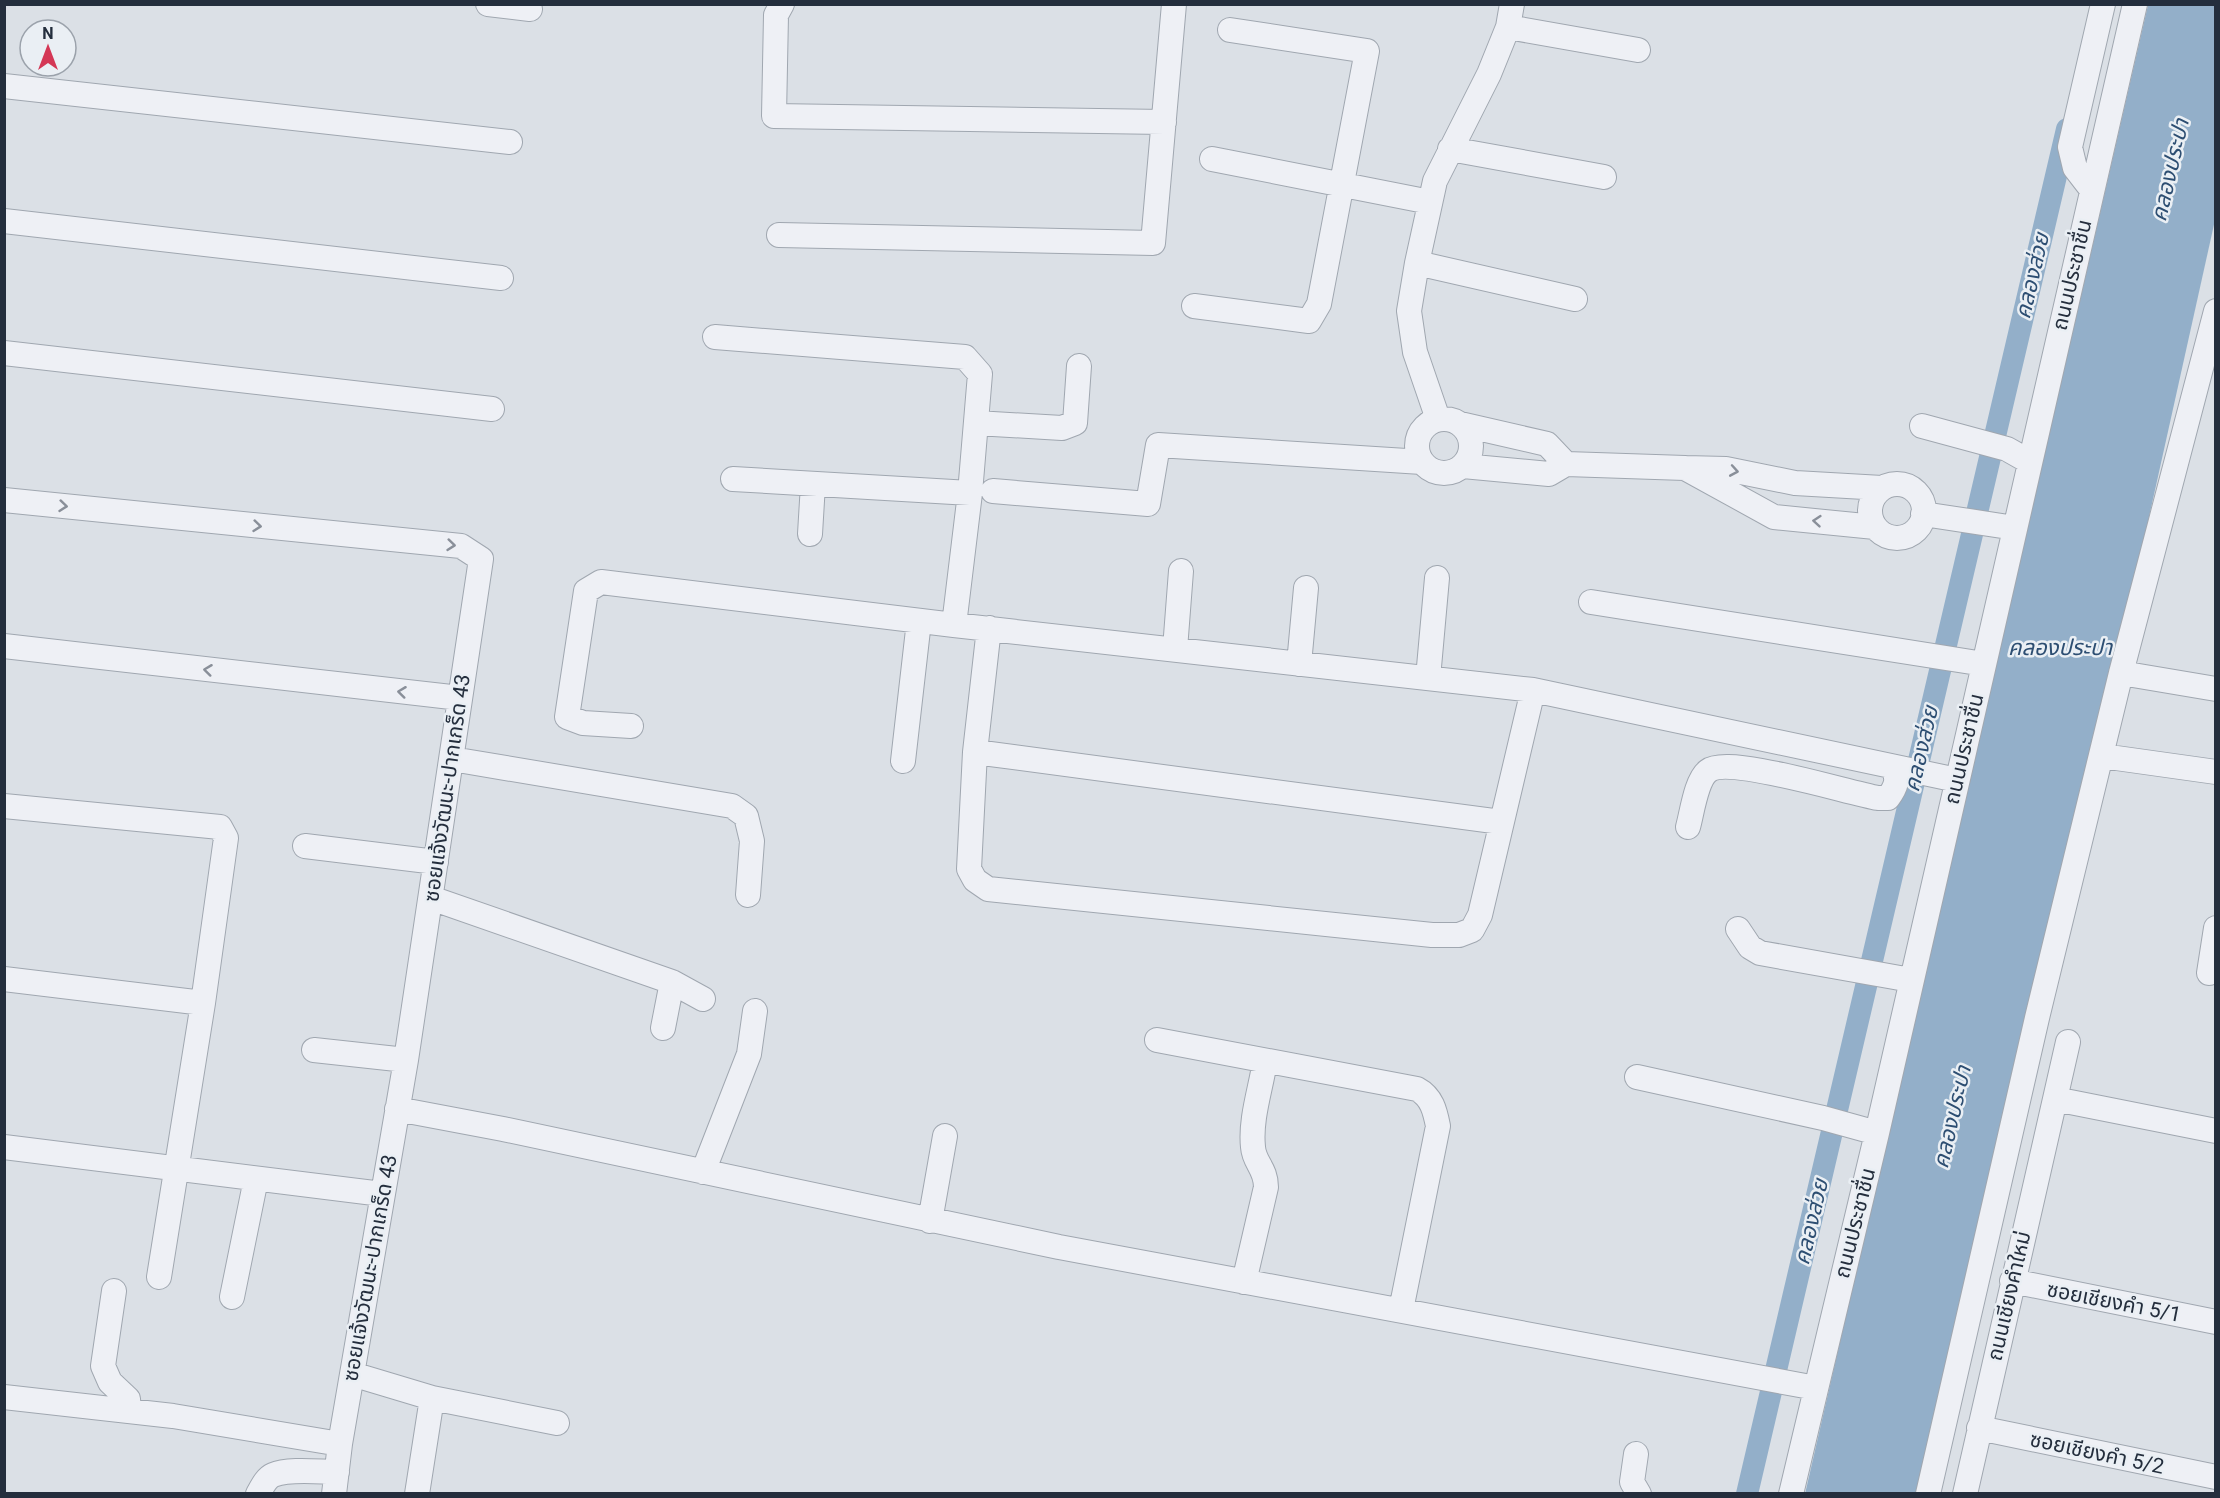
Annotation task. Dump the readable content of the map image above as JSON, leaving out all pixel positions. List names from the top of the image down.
{
  "streets": {
    "street": [
      "ถนนประชาชื่น",
      "ซอยแจ้งวัฒนะ-ปากเกร็ด 43",
      "ถนนเชียงคำใหม่",
      "ซอยเชียงคำ 5/1",
      "ซอยเชียงคำ 5/2"
    ]
  },
  "crossings": [
    ["ถนนเชียงคำใหม่", "ซอยเชียงคำ 5/1"],
    ["ถนนเชียงคำใหม่", "ซอยเชียงคำ 5/2"]
  ],
  "water": ["คลองประปา", "คลองส่วย"],
  "north": "top"
}
